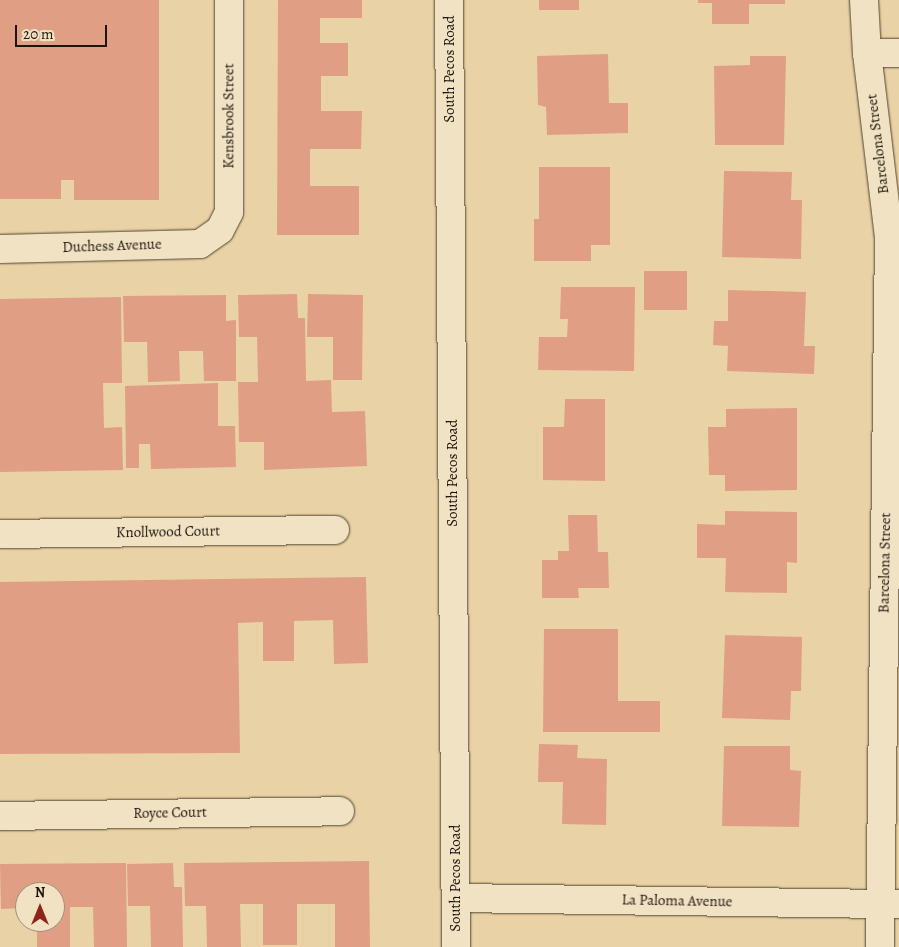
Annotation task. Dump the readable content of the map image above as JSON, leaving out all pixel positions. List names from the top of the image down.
{
  "streets": {
    "street": [
      "South Pecos Road",
      "Kensbrook Street",
      "Barcelona Street",
      "Duchess Avenue",
      "Knollwood Court",
      "Royce Court",
      "La Paloma Avenue"
    ]
  },
  "crossings": [
    ["South Pecos Road", "La Paloma Avenue"],
    ["Kensbrook Street", "Duchess Avenue"],
    ["Barcelona Street", "La Paloma Avenue"]
  ],
  "scale_bar": "20 m",
  "north": "top"
}
